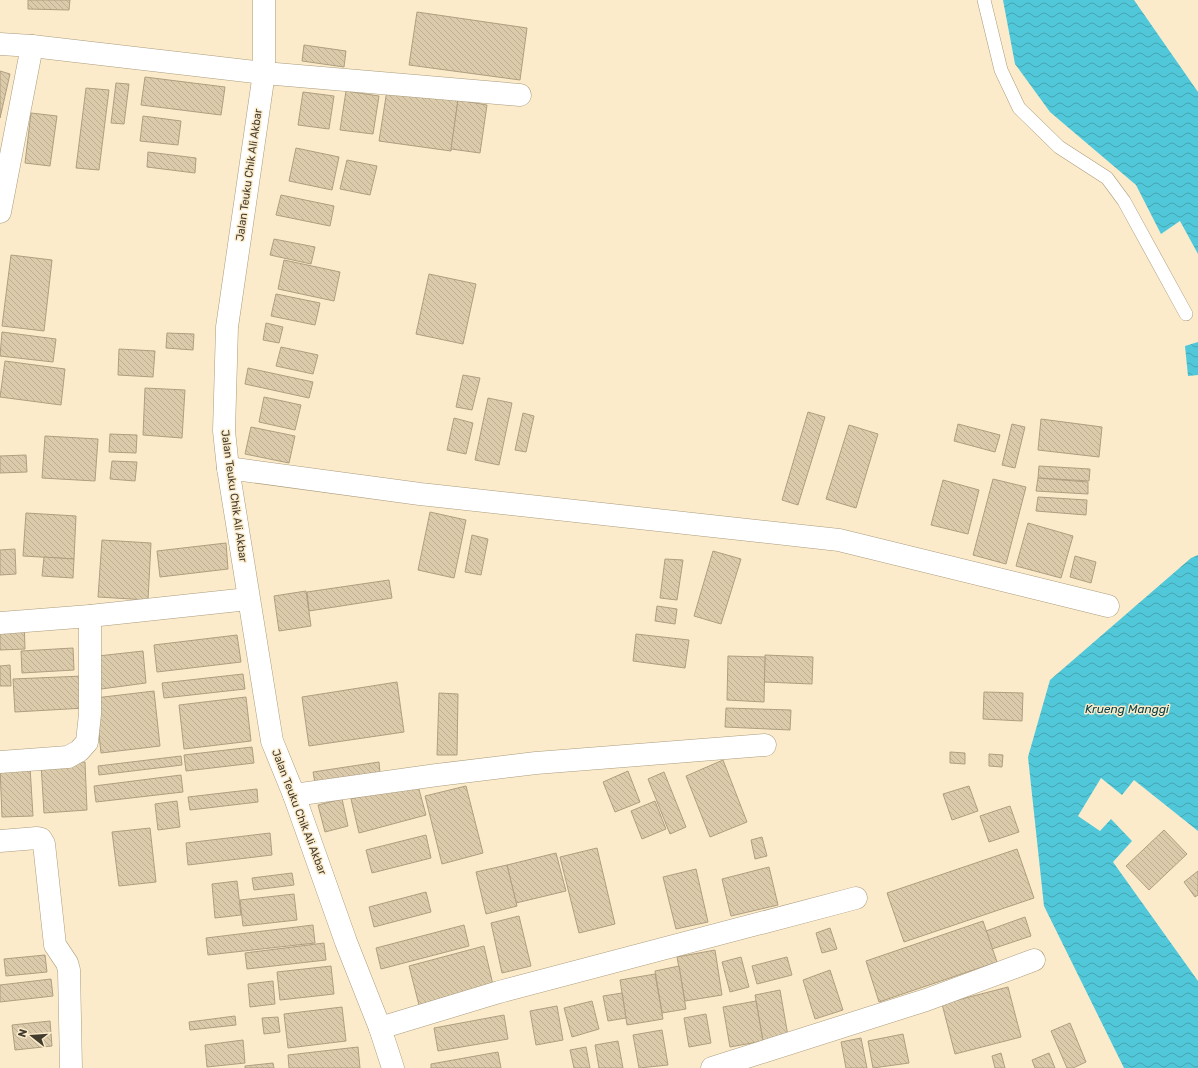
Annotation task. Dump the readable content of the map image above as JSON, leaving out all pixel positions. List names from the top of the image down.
{
  "streets": {
    "street": ["Jalan Teuku Chik Ali Akbar"]
  },
  "water": ["Krueng Manggi"],
  "north": "left"
}
